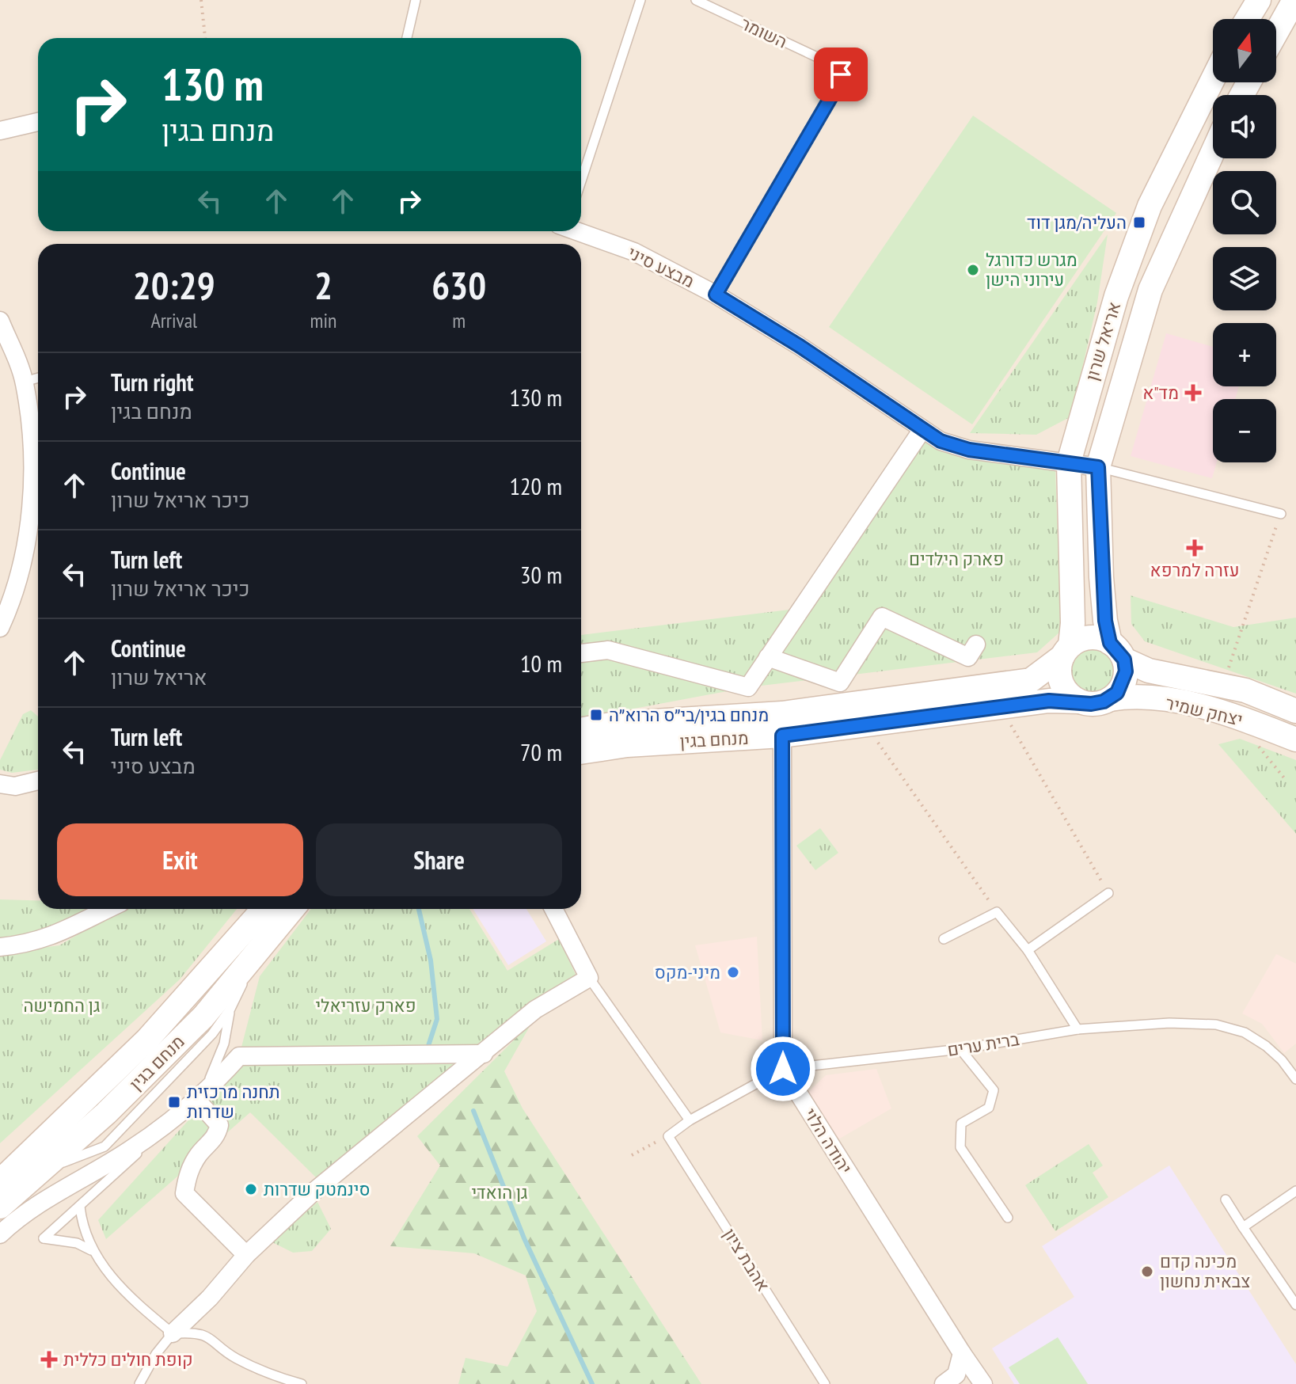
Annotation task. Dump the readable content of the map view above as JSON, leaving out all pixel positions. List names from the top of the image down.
{
  "streets": {
    "main road": ["אריאל שרון", "יצחק שמיר", "מנחם בגין"],
    "street": ["מבצע סיני", "יהודה הלוי"],
    "lane": ["השומר", "ברית ערים", "אהבת ציון"]
  },
  "crossings": [
    ["השומר", "מבצע סיני"],
    ["מבצע סיני", "אריאל שרון"],
    ["אריאל שרון", "יצחק שמיר"],
    ["אריאל שרון", "מנחם בגין"],
    ["יצחק שמיר", "מנחם בגין"],
    ["ברית ערים", "יהודה הלוי"],
    ["ברית ערים", "אהבת ציון"]
  ],
  "parks": [
    "פארק הילדים",
    "גן החמישה",
    "פארק עזריאלי",
    "גן הואדי"
  ],
  "places": {
    "transit": ["העליה/מגן דוד", "מנחם בגין/בי״ס הרוא״ה", "תחנה מרכזית שדרות"],
    "other": [
      "מגרש כדורגל עירוני הישן",
      "מיני-מקס",
      "סינמטק שדרות",
      "מכינה קדם צבאית נחשון"
    ],
    "health": ["מד\"א", "עזרה למרפא", "קופת חולים כללית"]
  },
  "north": "top",
  "page": {
    "map_buttons": ["+", "−"],
    "turn": ["130 m", "מנחם בגין"],
    "eta": [
      "20:29",
      "Arrival",
      "2",
      "min",
      "630",
      "m"
    ],
    "list": [
      {
        "name": "Turn right",
        "note": "מנחם בגין",
        "value": "130 m"
      },
      {
        "name": "Continue",
        "note": "כיכר אריאל שרון",
        "value": "120 m"
      },
      {
        "name": "Turn left",
        "note": "כיכר אריאל שרון",
        "value": "30 m"
      },
      {
        "name": "Continue",
        "note": "אריאל שרון",
        "value": "10 m"
      },
      {
        "name": "Turn left",
        "note": "מבצע סיני",
        "value": "70 m"
      }
    ],
    "buttons": ["Exit", "Share"]
  }
}
